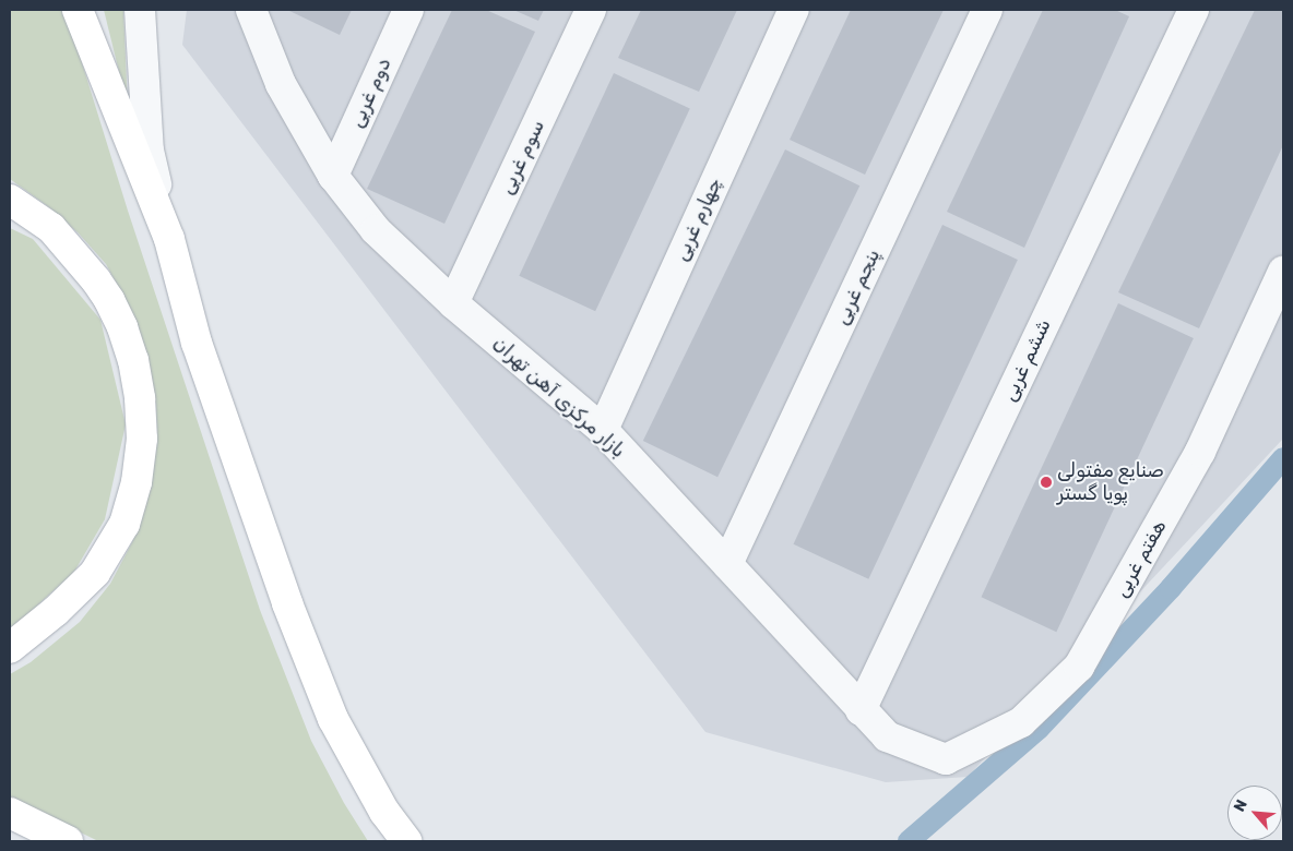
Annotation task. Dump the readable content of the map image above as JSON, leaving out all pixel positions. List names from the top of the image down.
{
  "streets": {
    "lane": [
      "دوم غربی",
      "سوم غربی",
      "چهارم غربی",
      "پنجم غربی",
      "ششم غربی",
      "بازار مرکزی آهن تهران",
      "هفتم غربی"
    ]
  },
  "crossings": [
    ["دوم غربی", "بازار مرکزی آهن تهران"],
    ["سوم غربی", "بازار مرکزی آهن تهران"],
    ["چهارم غربی", "بازار مرکزی آهن تهران"],
    ["پنجم غربی", "بازار مرکزی آهن تهران"],
    ["ششم غربی", "بازار مرکزی آهن تهران"],
    ["بازار مرکزی آهن تهران", "هفتم غربی"]
  ],
  "places": ["صنایع مفتولی پویا گستر"],
  "north": "top left"
}
